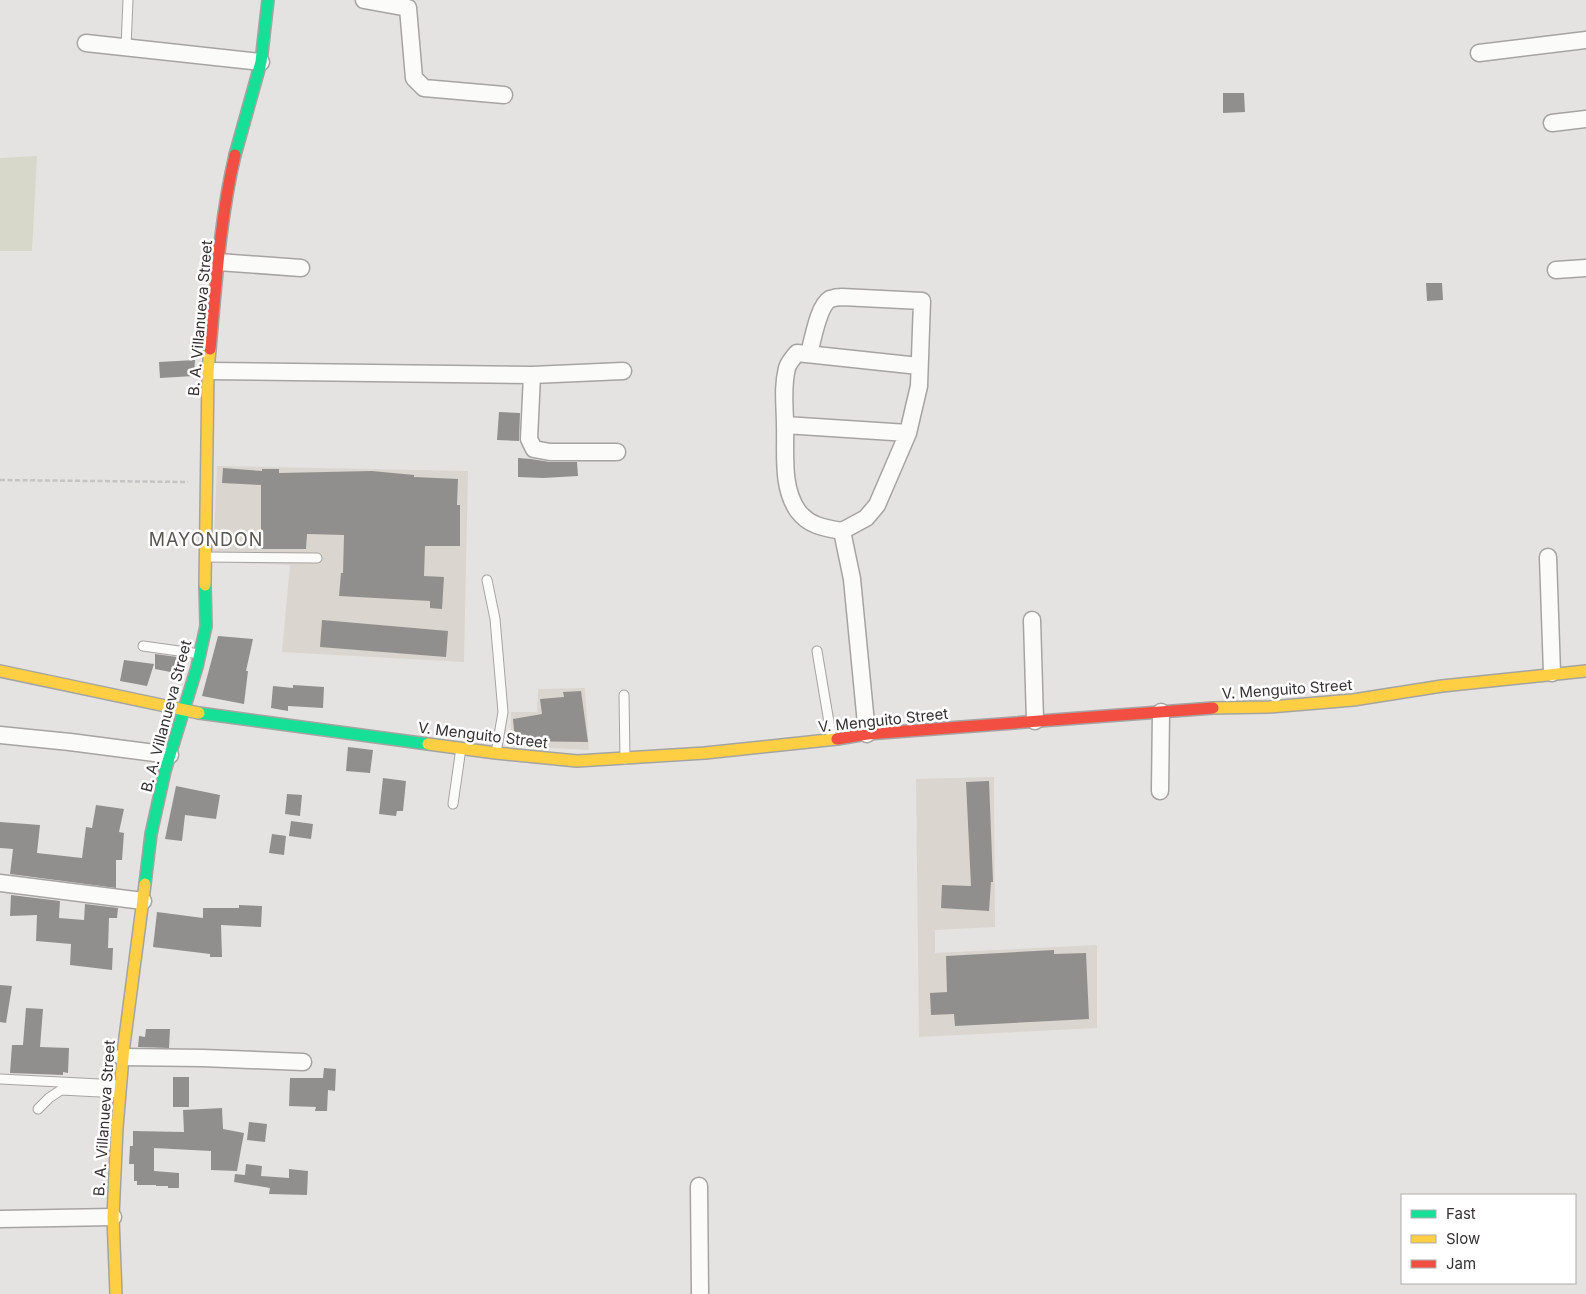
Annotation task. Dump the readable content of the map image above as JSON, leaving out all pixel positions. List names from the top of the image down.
{
  "streets": {
    "street": ["B. A. Villanueva Street", "V. Menguito Street"]
  },
  "crossings": [
    ["B. A. Villanueva Street", "V. Menguito Street"]
  ],
  "districts": ["MAYONDON"],
  "legend": ["Fast", "Slow", "Jam"]
}
